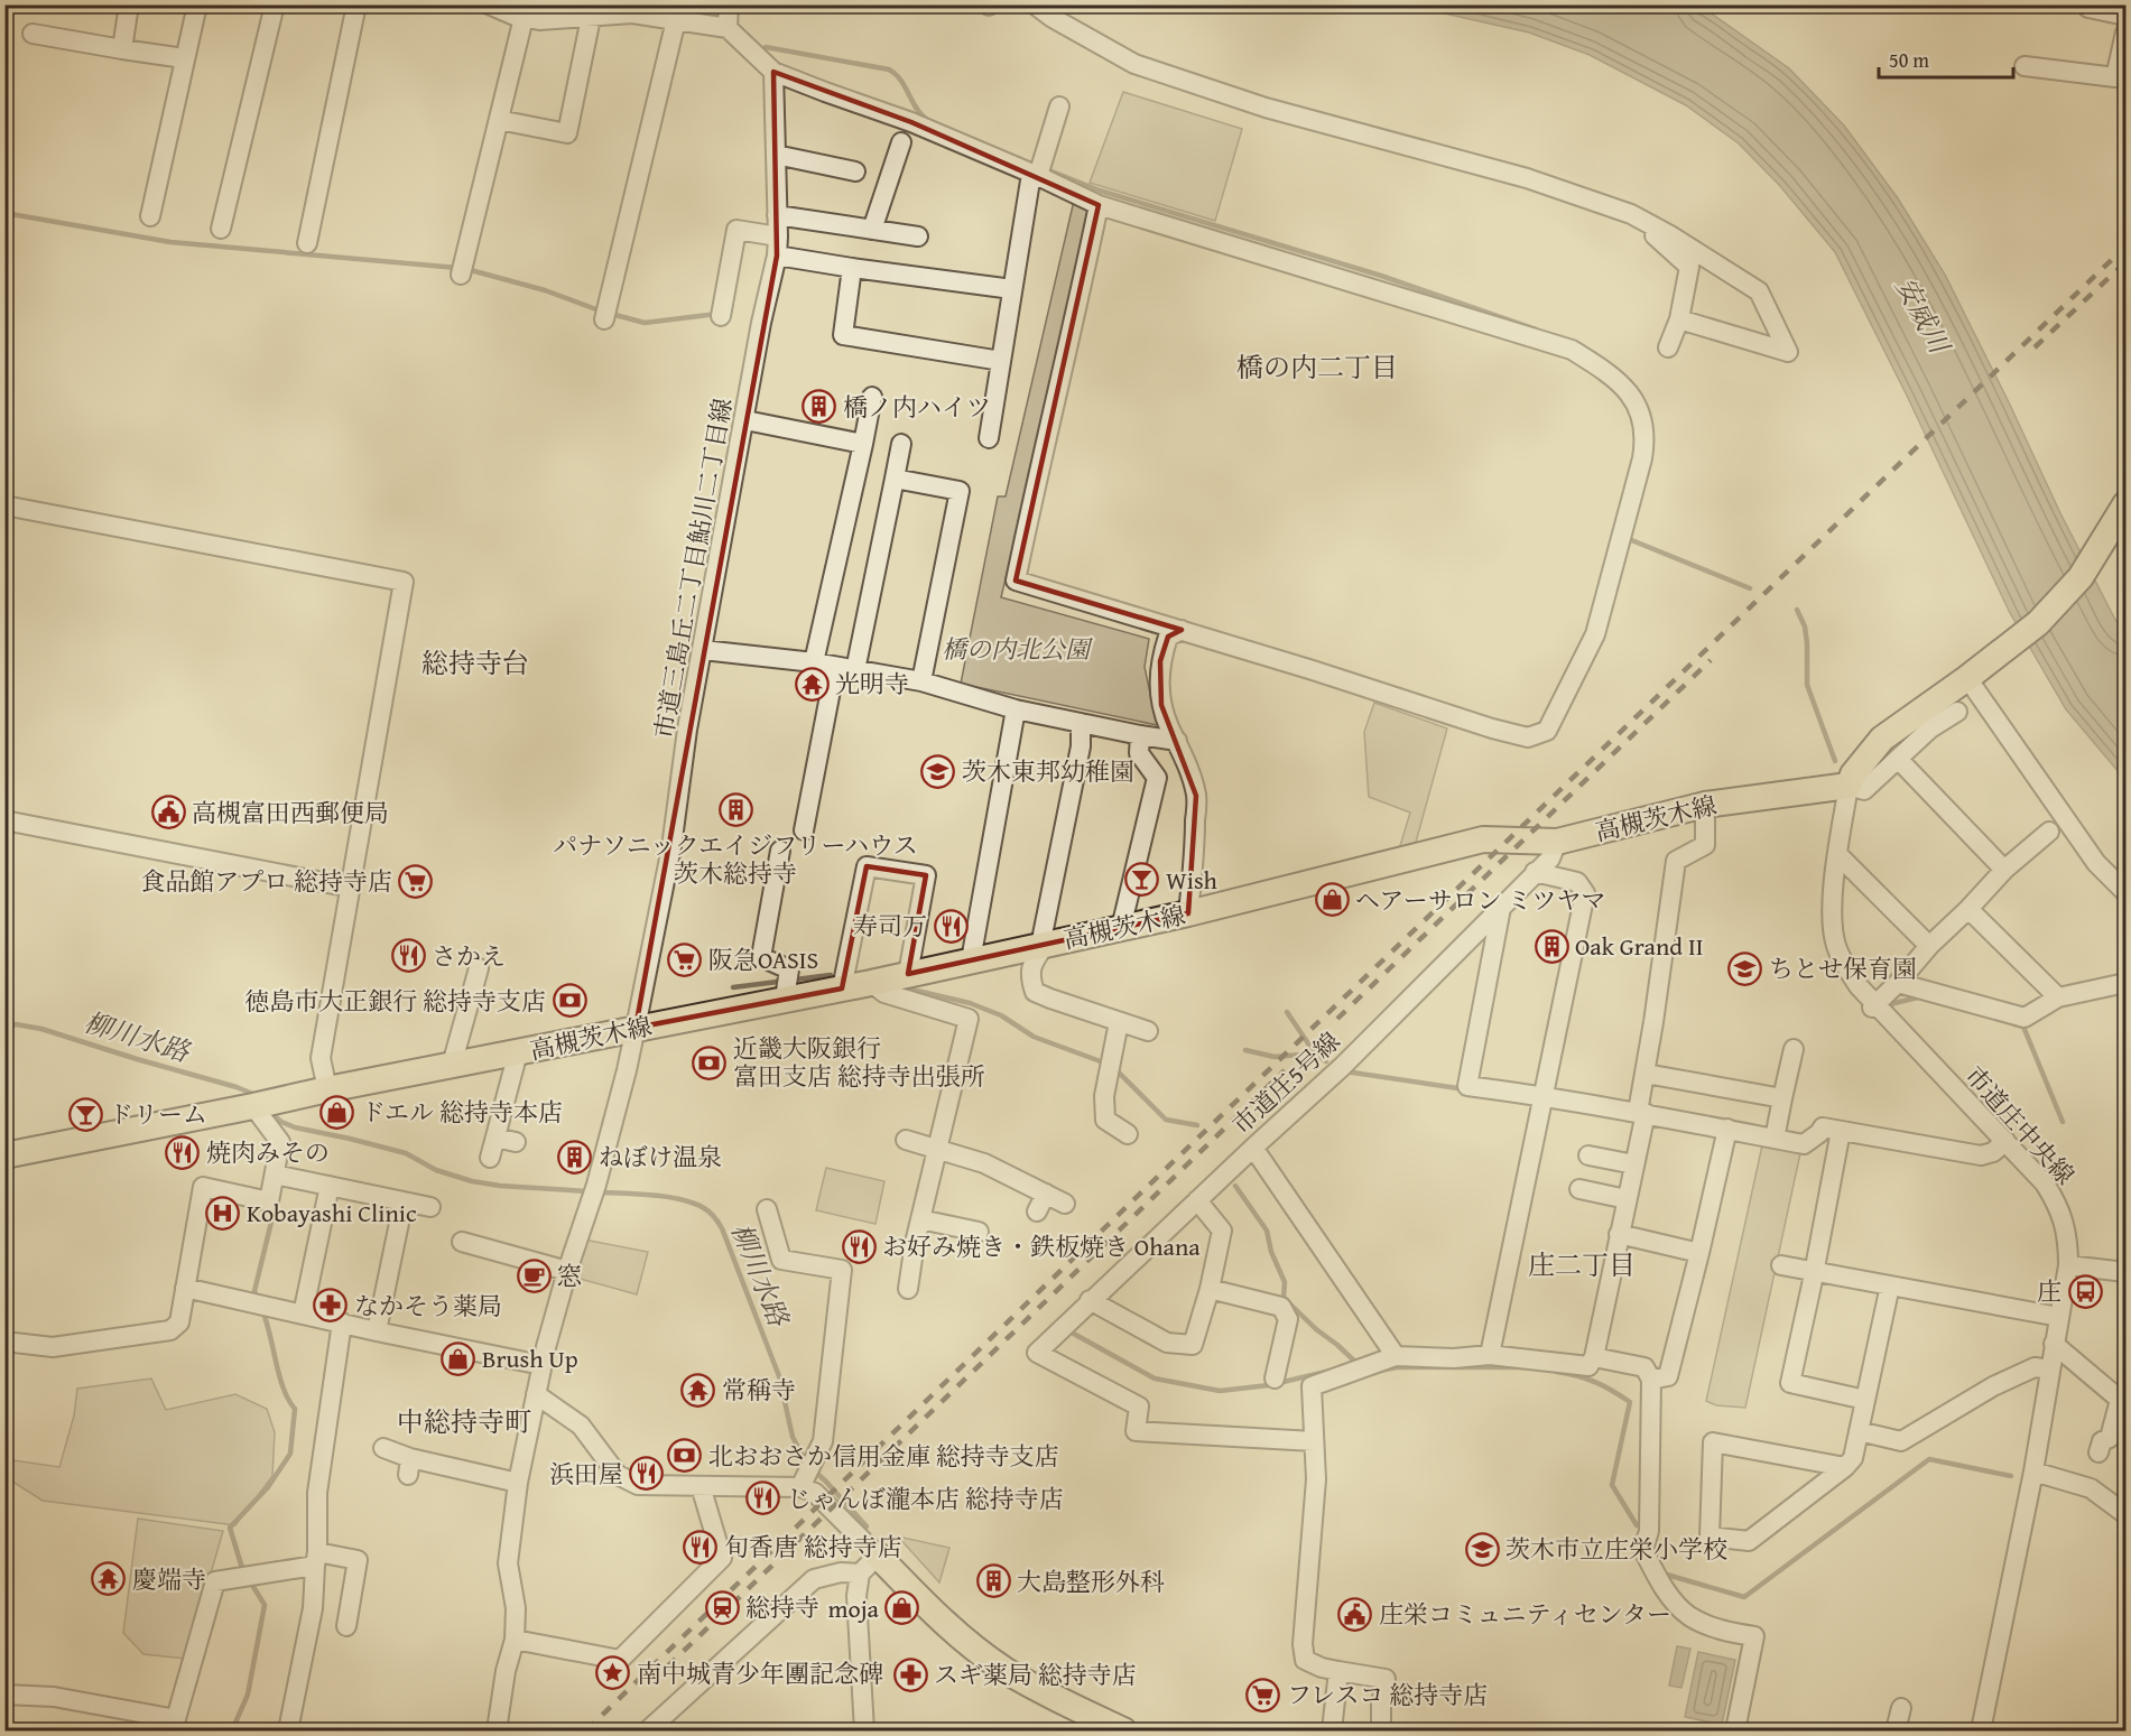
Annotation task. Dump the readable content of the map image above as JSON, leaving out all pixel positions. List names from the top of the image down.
{
  "streets": {
    "main road": ["高槻茨木線"],
    "street": ["市道三島丘二丁目鮎川二丁目線", "市道庄5号線", "市道庄中央線"]
  },
  "crossings": [
    ["市道三島丘二丁目鮎川二丁目線", "高槻茨木線"],
    ["高槻茨木線", "市道庄5号線"],
    ["高槻茨木線", "市道庄中央線"]
  ],
  "districts": [
    "橋の内二丁目",
    "総持寺台",
    "庄二丁目",
    "中総持寺町"
  ],
  "water": ["安威川", "柳川水路"],
  "parks": ["橋の内北公園"],
  "places": {
    "building": [
      "橋ノ内ハイツ",
      "パナソニックエイジフリーハウス 茨木総持寺",
      "Oak Grand II",
      "ねぼけ温泉",
      "大島整形外科"
    ],
    "temple": ["光明寺", "常稱寺", "慶端寺"],
    "school or university": ["茨木東邦幼稚園", "ちとせ保育園", "茨木市立庄栄小学校"],
    "public building": ["高槻富田西郵便局", "庄栄コミュニティセンター"],
    "bar": ["Wish", "ドリーム"],
    "supermarket": ["食品館アプロ 総持寺店", "阪急OASIS", "フレスコ 総持寺店"],
    "shop": [
      "ヘアーサロン ミツヤマ",
      "ドエル 総持寺本店",
      "Brush Up",
      "moja"
    ],
    "restaurant": [
      "寿司万",
      "さかえ",
      "焼肉みその",
      "お好み焼き・鉄板焼き Ohana",
      "浜田屋",
      "じゃんぼ瀧本店 総持寺店",
      "旬香唐 総持寺店"
    ],
    "bank": ["徳島市大正銀行 総持寺支店", "近畿大阪銀行 富田支店 総持寺出張所", "北おおさか信用金庫 総持寺支店"],
    "hospital": ["Kobayashi Clinic"],
    "cafe": ["窓"],
    "bus stop": ["庄"],
    "pharmacy": ["なかそう薬局", "スギ薬局 総持寺店"],
    "station": ["総持寺"],
    "place": ["南中城青少年團記念碑"]
  },
  "scale_bar": "50 m"
}
